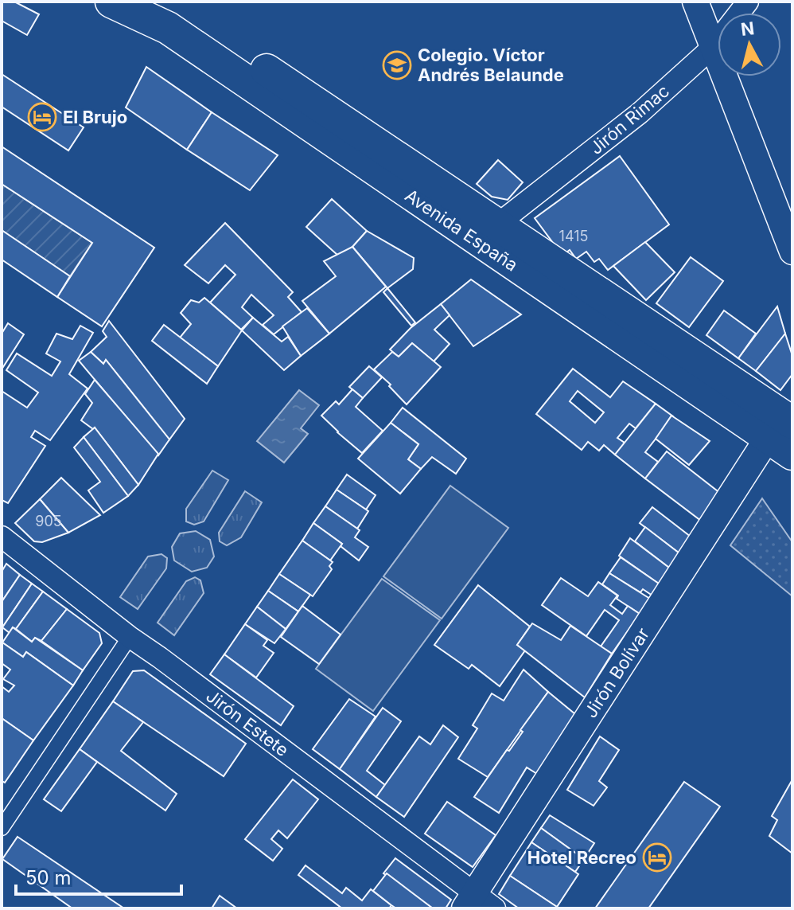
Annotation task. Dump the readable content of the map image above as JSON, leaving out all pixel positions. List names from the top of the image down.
{
  "streets": {
    "main road": ["Avenida España"],
    "street": ["Jirón Rimac", "Jirón Bolívar", "Jirón Estete"]
  },
  "crossings": [
    ["Jirón Rimac", "Avenida España"],
    ["Avenida España", "Jirón Bolívar"],
    ["Jirón Bolívar", "Jirón Estete"]
  ],
  "places": {
    "school or university": ["Colegio. Víctor Andrés Belaunde"],
    "hotel": ["El Brujo", "Hotel Recreo"]
  },
  "house_numbers": ["1415", "905"],
  "scale_bar": "50 m",
  "north": "top"
}
